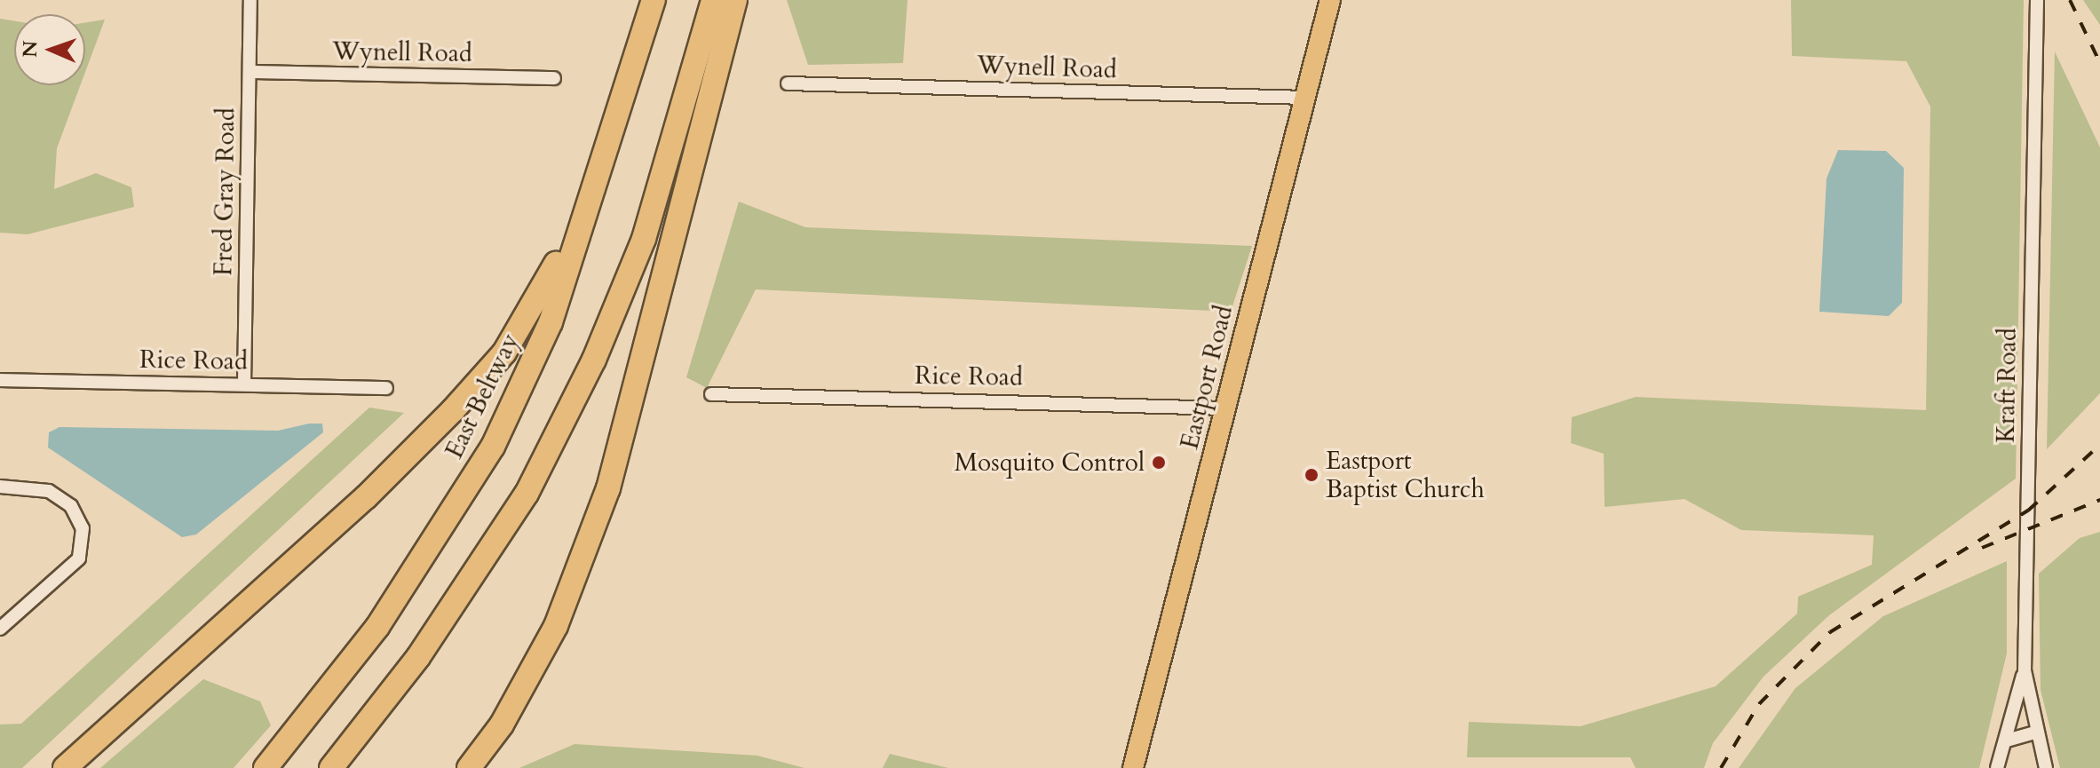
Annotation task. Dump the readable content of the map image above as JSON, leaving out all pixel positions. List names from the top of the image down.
{
  "streets": {
    "highway": ["East Beltway"],
    "main road": ["Eastport Road"],
    "street": [
      "Wynell Road",
      "Fred Gray Road",
      "Rice Road",
      "Kraft Road"
    ]
  },
  "crossings": [
    ["Wynell Road", "Fred Gray Road"],
    ["Wynell Road", "Eastport Road"],
    ["Fred Gray Road", "Rice Road"],
    ["Rice Road", "Eastport Road"]
  ],
  "places": ["Mosquito Control", "Eastport Baptist Church"],
  "north": "left"
}
